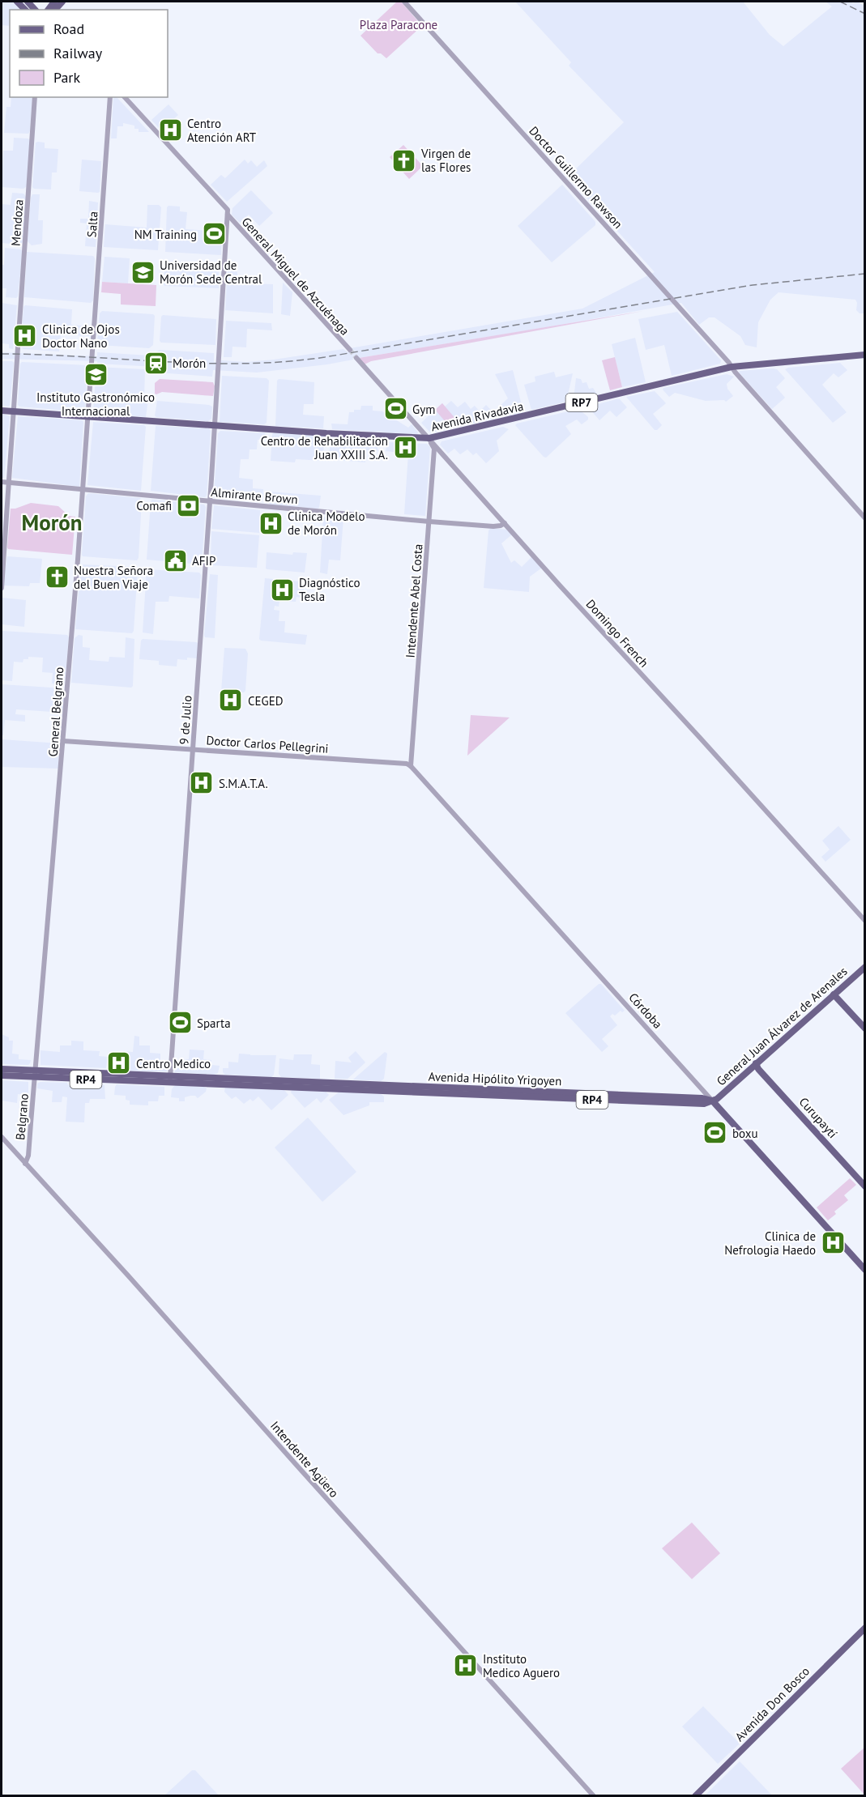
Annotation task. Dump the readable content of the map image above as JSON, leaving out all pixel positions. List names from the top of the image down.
{
  "streets": {
    "main road": [
      "RP7",
      "Avenida Rivadavia",
      "Córdoba",
      "General Juan Álvarez de Arenales",
      "Avenida Hipólito Yrigoyen",
      "RP4",
      "Curupaytí",
      "Avenida Don Bosco"
    ],
    "street": [
      "Doctor Guillermo Rawson",
      "Mendoza",
      "Salta",
      "General Miguel de Azcuénaga",
      "Almirante Brown",
      "Intendente Abel Costa",
      "Domingo French",
      "General Belgrano",
      "9 de Julio",
      "Doctor Carlos Pellegrini",
      "Belgrano",
      "Intendente Agüero"
    ]
  },
  "crossings": [
    ["Doctor Guillermo Rawson", "Avenida Rivadavia"],
    ["Mendoza", "Avenida Rivadavia"],
    ["Mendoza", "Almirante Brown"],
    ["Salta", "General Belgrano"],
    ["General Miguel de Azcuénaga", "9 de Julio"],
    ["Avenida Rivadavia", "Intendente Abel Costa"],
    ["Avenida Rivadavia", "Domingo French"],
    ["Avenida Rivadavia", "General Belgrano"],
    ["Avenida Rivadavia", "9 de Julio"],
    ["Almirante Brown", "Intendente Abel Costa"],
    ["Almirante Brown", "Domingo French"],
    ["Almirante Brown", "General Belgrano"],
    ["Almirante Brown", "9 de Julio"],
    ["Intendente Abel Costa", "Domingo French"],
    ["Intendente Abel Costa", "Doctor Carlos Pellegrini"],
    ["Intendente Abel Costa", "Córdoba"],
    ["General Belgrano", "Doctor Carlos Pellegrini"],
    ["General Belgrano", "Avenida Hipólito Yrigoyen"],
    ["General Belgrano", "Belgrano"],
    ["9 de Julio", "Doctor Carlos Pellegrini"],
    ["9 de Julio", "Avenida Hipólito Yrigoyen"],
    ["Doctor Carlos Pellegrini", "Córdoba"],
    ["Córdoba", "General Juan Álvarez de Arenales"],
    ["Córdoba", "Avenida Hipólito Yrigoyen"],
    ["General Juan Álvarez de Arenales", "Avenida Hipólito Yrigoyen"],
    ["General Juan Álvarez de Arenales", "Curupaytí"],
    ["Avenida Hipólito Yrigoyen", "Belgrano"],
    ["Belgrano", "Intendente Agüero"]
  ],
  "districts": ["Morón"],
  "parks": ["Plaza Paracone"],
  "places": {
    "hospital": [
      "Centro Atención ART",
      "Clinica de Ojos Doctor Nano",
      "Centro de Rehabilitacion Juan XXIII S.A.",
      "Clínica Modelo de Morón",
      "Diagnóstico Tesla",
      "CEGED",
      "S.M.A.T.A.",
      "Centro Medico",
      "Clinica de Nefrologia Haedo",
      "Instituto Medico Aguero"
    ],
    "church": ["Virgen de las Flores", "Nuestra Señora del Buen Viaje"],
    "sports": [
      "NM Training",
      "Gym",
      "Sparta",
      "boxu"
    ],
    "school or university": ["Universidad de Morón Sede Central", "Instituto Gastronómico Internacional"],
    "station": ["Morón"],
    "bank": ["Comafi"],
    "public building": ["AFIP"]
  },
  "legend": ["Road", "Railway", "Park"]
}
